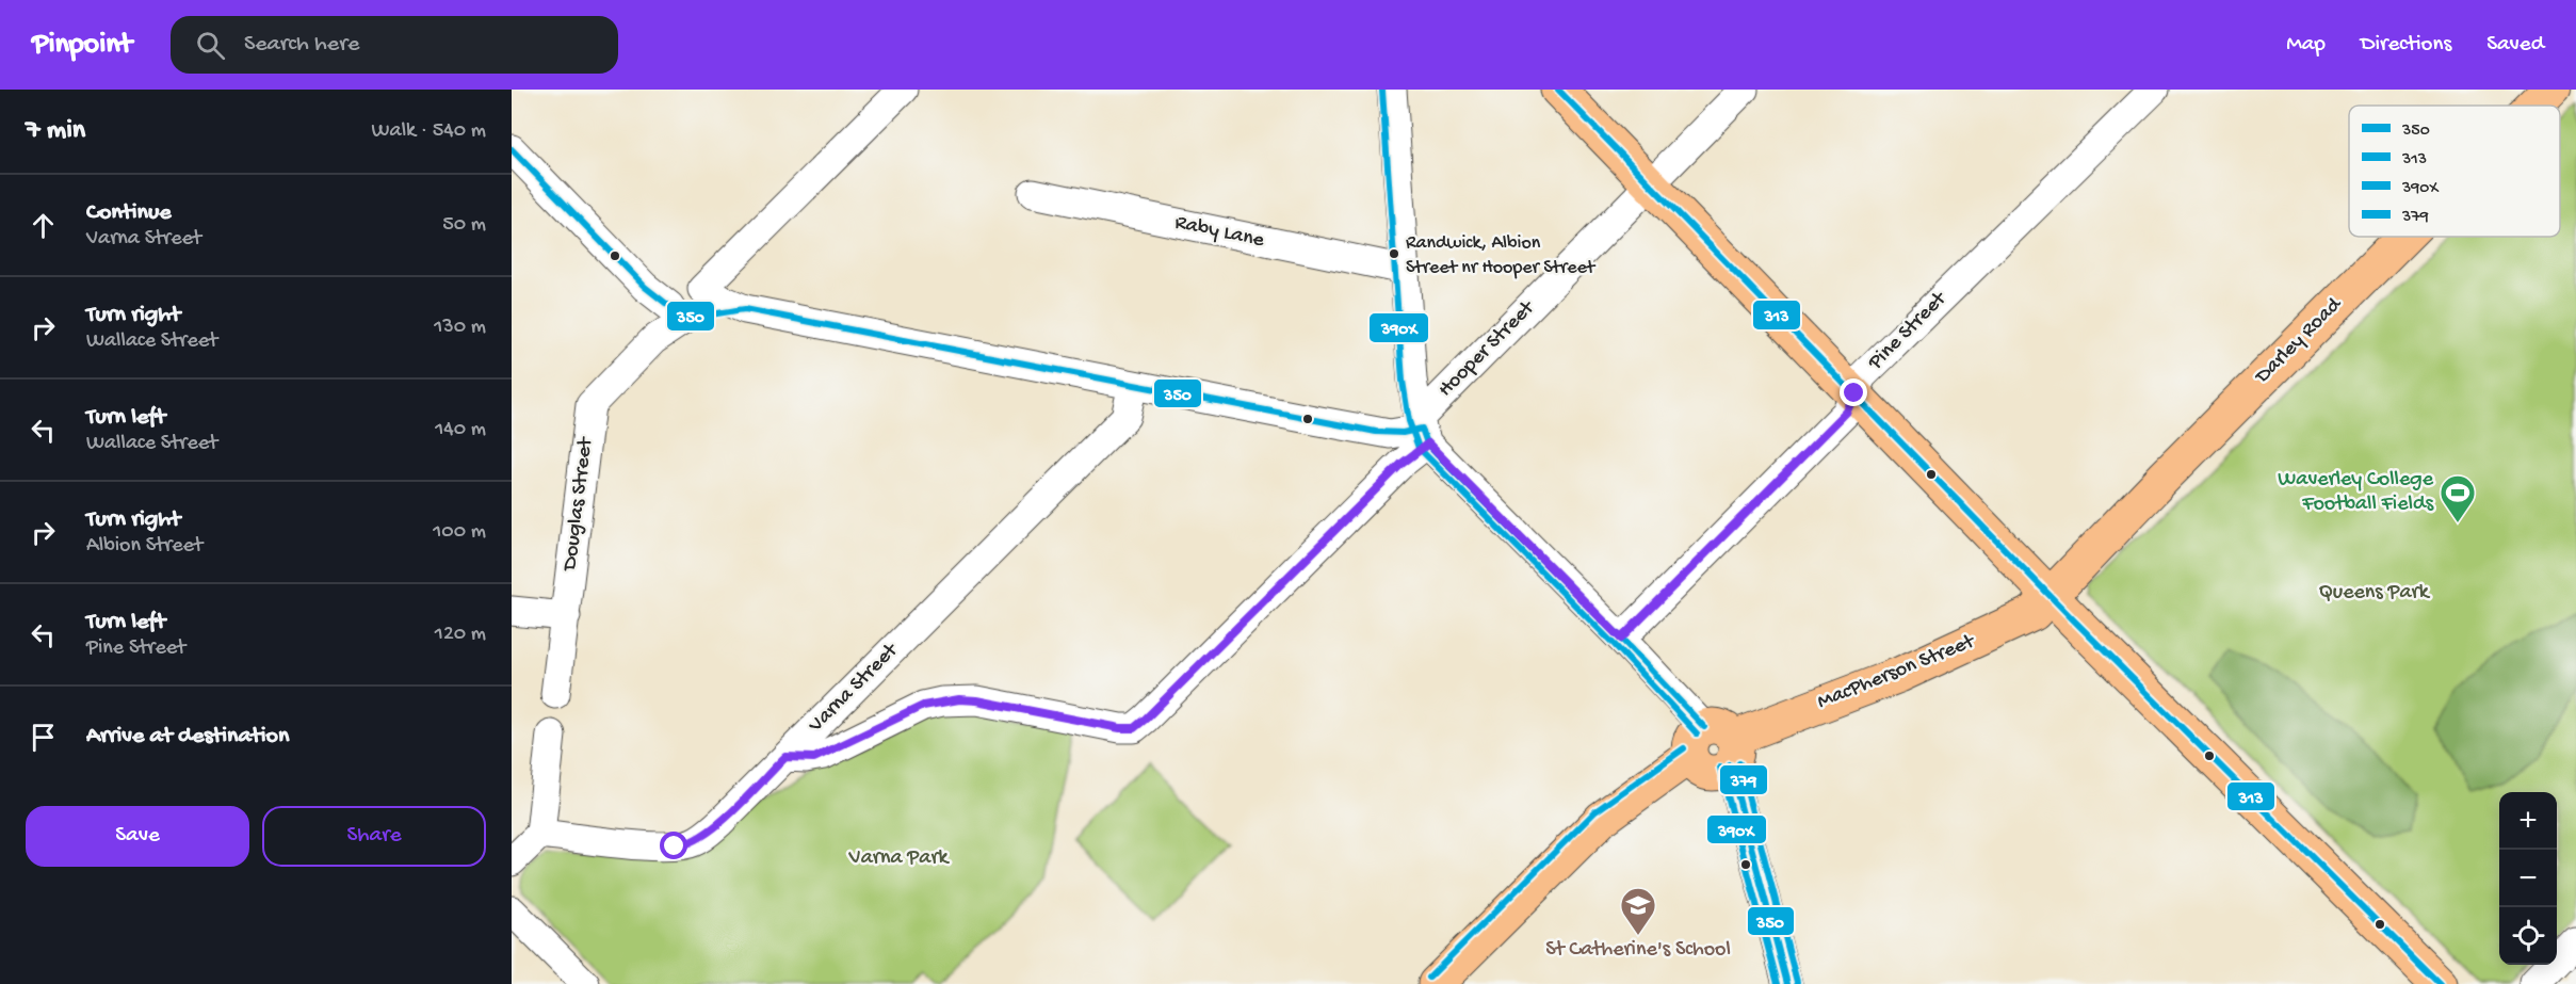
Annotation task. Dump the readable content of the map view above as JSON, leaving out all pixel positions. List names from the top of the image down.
{
  "streets": {
    "main road": ["Darley Road", "MacPherson Street"],
    "street": [
      "Raby Lane",
      "Pine Street",
      "Hooper Street",
      "Douglas Street",
      "Varna Street"
    ]
  },
  "crossings": [
    ["Darley Road", "MacPherson Street"],
    ["Hooper Street", "Varna Street"]
  ],
  "parks": ["Queens Park", "Varna Park"],
  "places": {
    "other": ["Randwick, Albion Street nr Hooper Street"],
    "sports": ["Waverley College Football Fields"],
    "school or university": ["St Catherine's School"]
  },
  "lines": [
    "transit line 313",
    "transit line 390X",
    "transit line 350",
    "transit line 379"
  ],
  "legend": [
    "350",
    "313",
    "390X",
    "379"
  ],
  "page": {
    "header": "Pinpoint",
    "search": "Search here",
    "nav": ["Map", "Directions", "Saved"],
    "heading": ["7 min", "Walk · 540 m"],
    "list": [
      ["Continue", "Varna Street", "50 m"],
      ["Turn right", "Wallace Street", "130 m"],
      ["Turn left", "Wallace Street", "140 m"],
      ["Turn right", "Albion Street", "100 m"],
      ["Turn left", "Pine Street", "120 m"],
      "Arrive at destination"
    ],
    "buttons": ["Save", "Share"],
    "map_buttons": ["+", "−"]
  }
}
